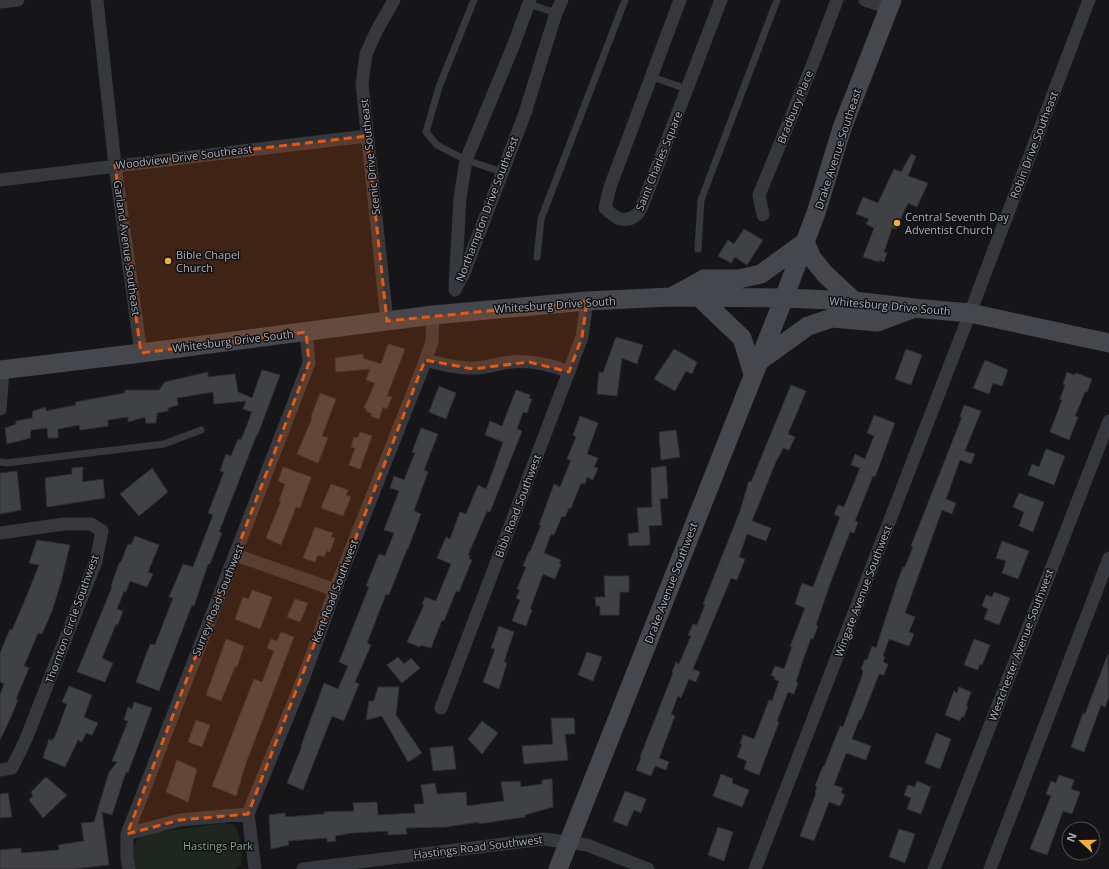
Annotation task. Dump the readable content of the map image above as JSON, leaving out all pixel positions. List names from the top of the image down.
{
  "streets": {
    "main road": ["Drake Avenue Southeast", "Whitesburg Drive South", "Drake Avenue Southwest"],
    "street": [
      "Bradbury Place",
      "Robin Drive Southeast",
      "Woodview Drive Southeast",
      "Scenic Drive Southeast",
      "Saint Charles Square",
      "Northampton Drive Southeast",
      "Garland Avenue Southeast",
      "Bibb Road Southwest",
      "Kent Road Southwest",
      "Wingate Avenue Southwest",
      "Surrey Road Southwest",
      "Thornton Circle Southwest",
      "Westchester Avenue Southwest",
      "Hastings Road Southwest"
    ]
  },
  "crossings": [
    ["Robin Drive Southeast", "Whitesburg Drive South"],
    ["Robin Drive Southeast", "Wingate Avenue Southwest"],
    ["Drake Avenue Southeast", "Whitesburg Drive South"],
    ["Drake Avenue Southeast", "Drake Avenue Southwest"],
    ["Woodview Drive Southeast", "Scenic Drive Southeast"],
    ["Woodview Drive Southeast", "Garland Avenue Southeast"],
    ["Scenic Drive Southeast", "Whitesburg Drive South"],
    ["Garland Avenue Southeast", "Whitesburg Drive South"],
    ["Whitesburg Drive South", "Bibb Road Southwest"],
    ["Whitesburg Drive South", "Drake Avenue Southwest"],
    ["Whitesburg Drive South", "Kent Road Southwest"],
    ["Whitesburg Drive South", "Wingate Avenue Southwest"],
    ["Whitesburg Drive South", "Surrey Road Southwest"],
    ["Drake Avenue Southwest", "Hastings Road Southwest"]
  ],
  "parks": ["Hastings Park"],
  "places": ["Central Seventh Day Adventist Church", "Bible Chapel Church"],
  "north": "left"
}
